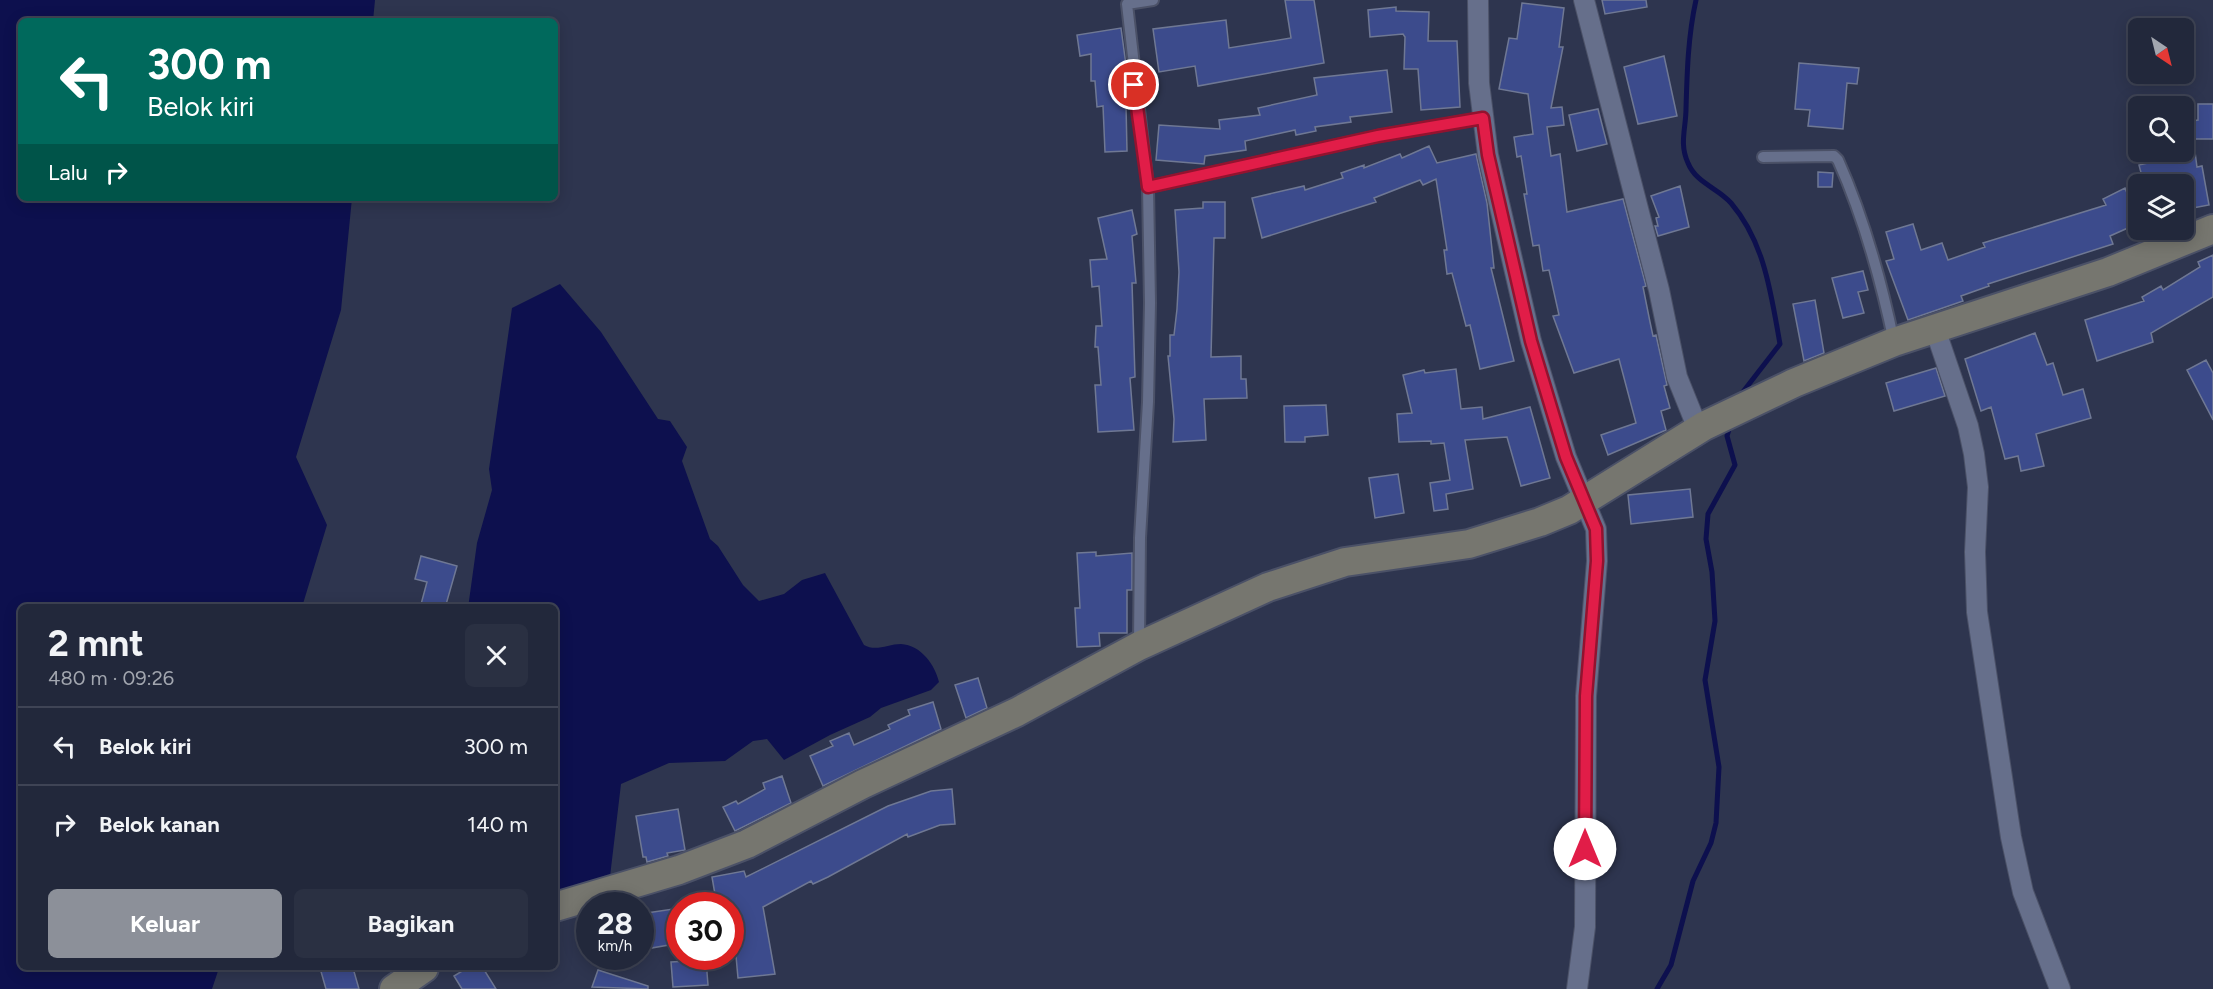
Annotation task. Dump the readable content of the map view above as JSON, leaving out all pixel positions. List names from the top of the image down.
{
  "north": "bottom right",
  "page": {
    "turn": ["300 m", "Belok kiri"],
    "then": "Lalu",
    "heading": ["2 mnt", "480 m · 09:26"],
    "list": [
      {
        "name": "Belok kiri",
        "value": "300 m"
      },
      {
        "name": "Belok kanan",
        "value": "140 m"
      }
    ],
    "buttons": ["Keluar", "Bagikan"],
    "speed": "28 km/h",
    "limit": "30"
  }
}
